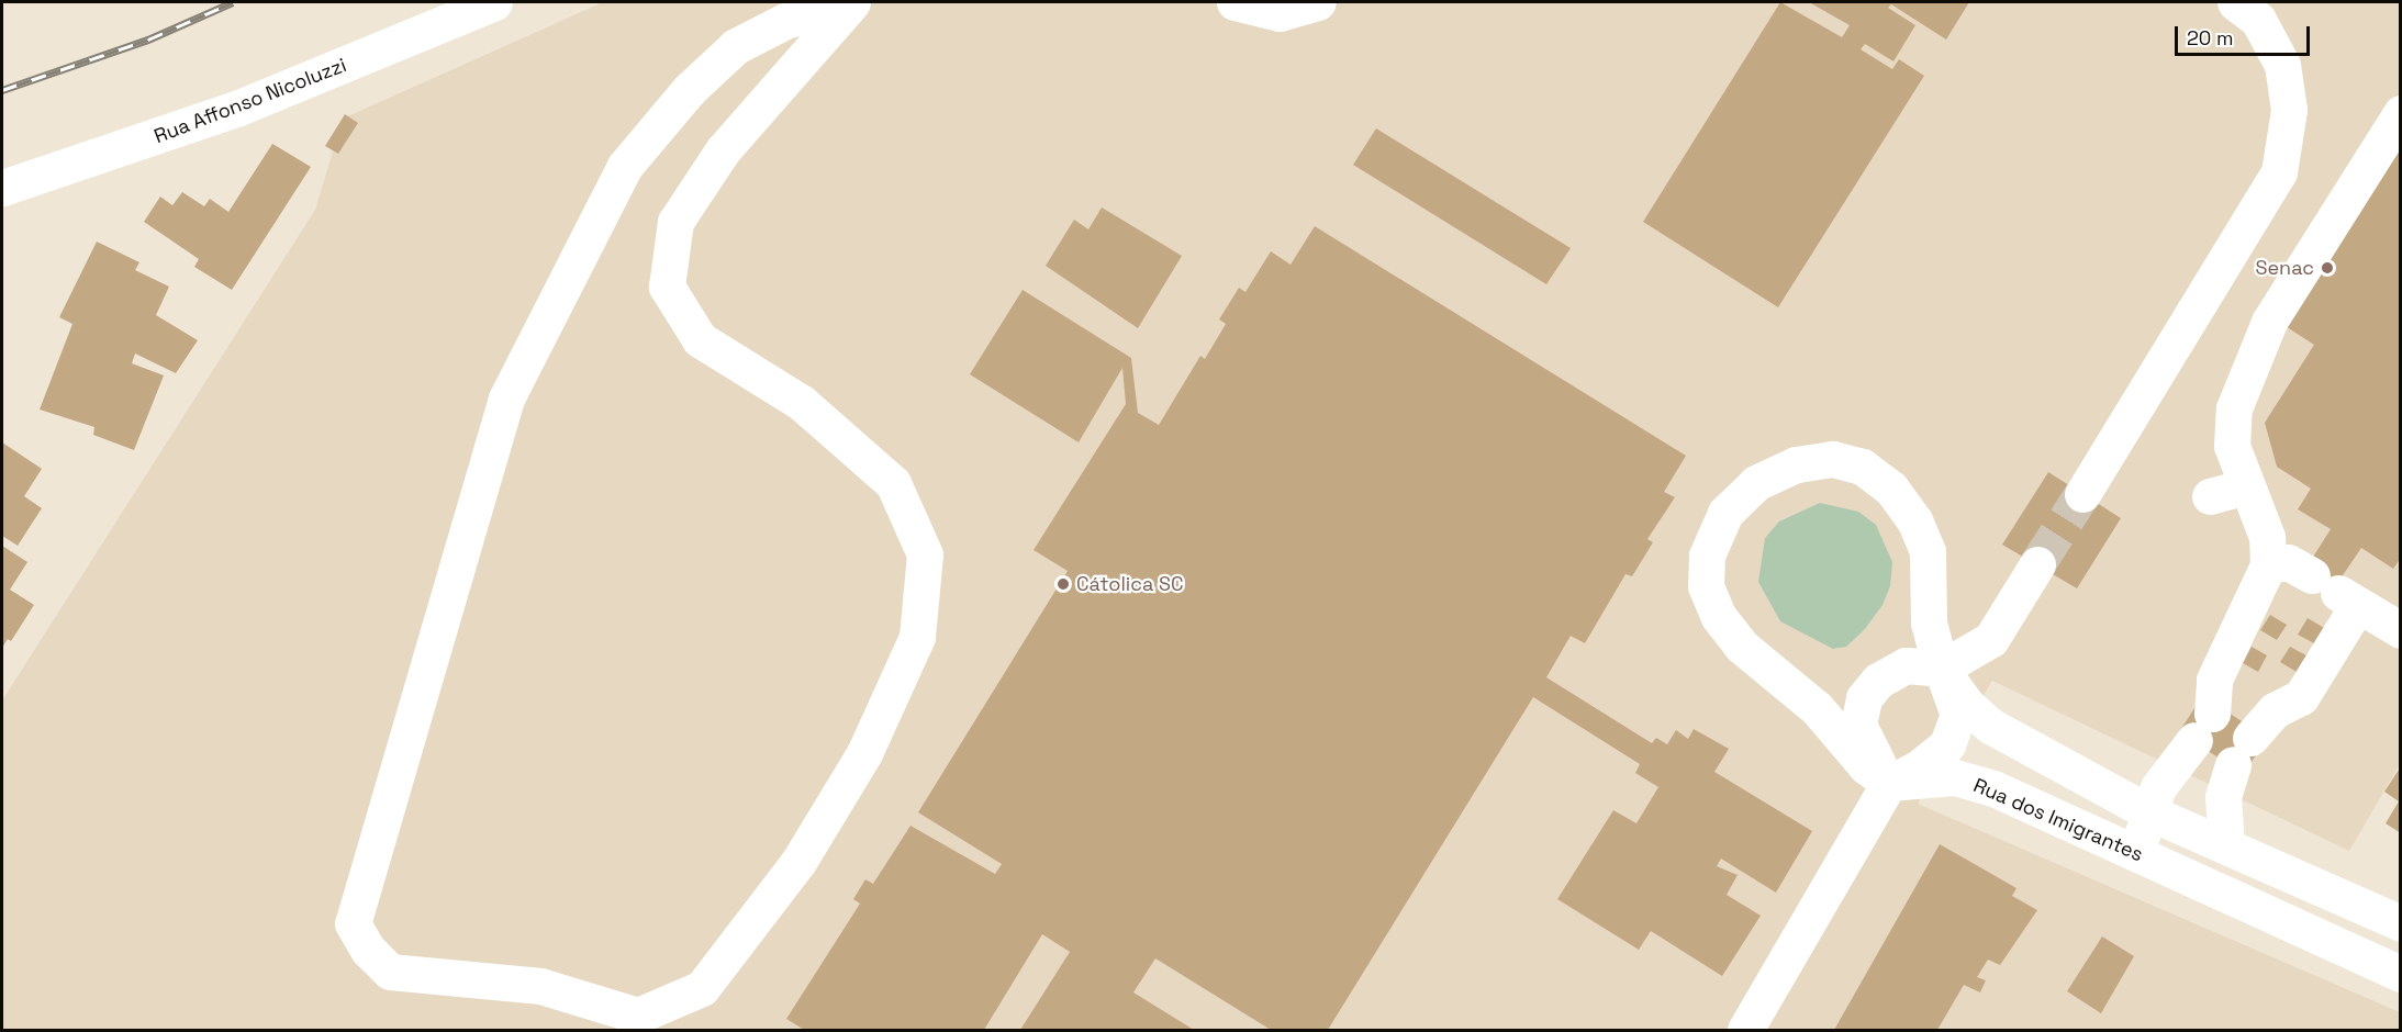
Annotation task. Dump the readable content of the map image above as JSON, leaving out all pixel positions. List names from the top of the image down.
{
  "streets": {
    "street": ["Rua Affonso Nicoluzzi", "Rua dos Imigrantes"]
  },
  "places": ["Senac", "Cátolica SC"],
  "scale_bar": "20 m"
}
